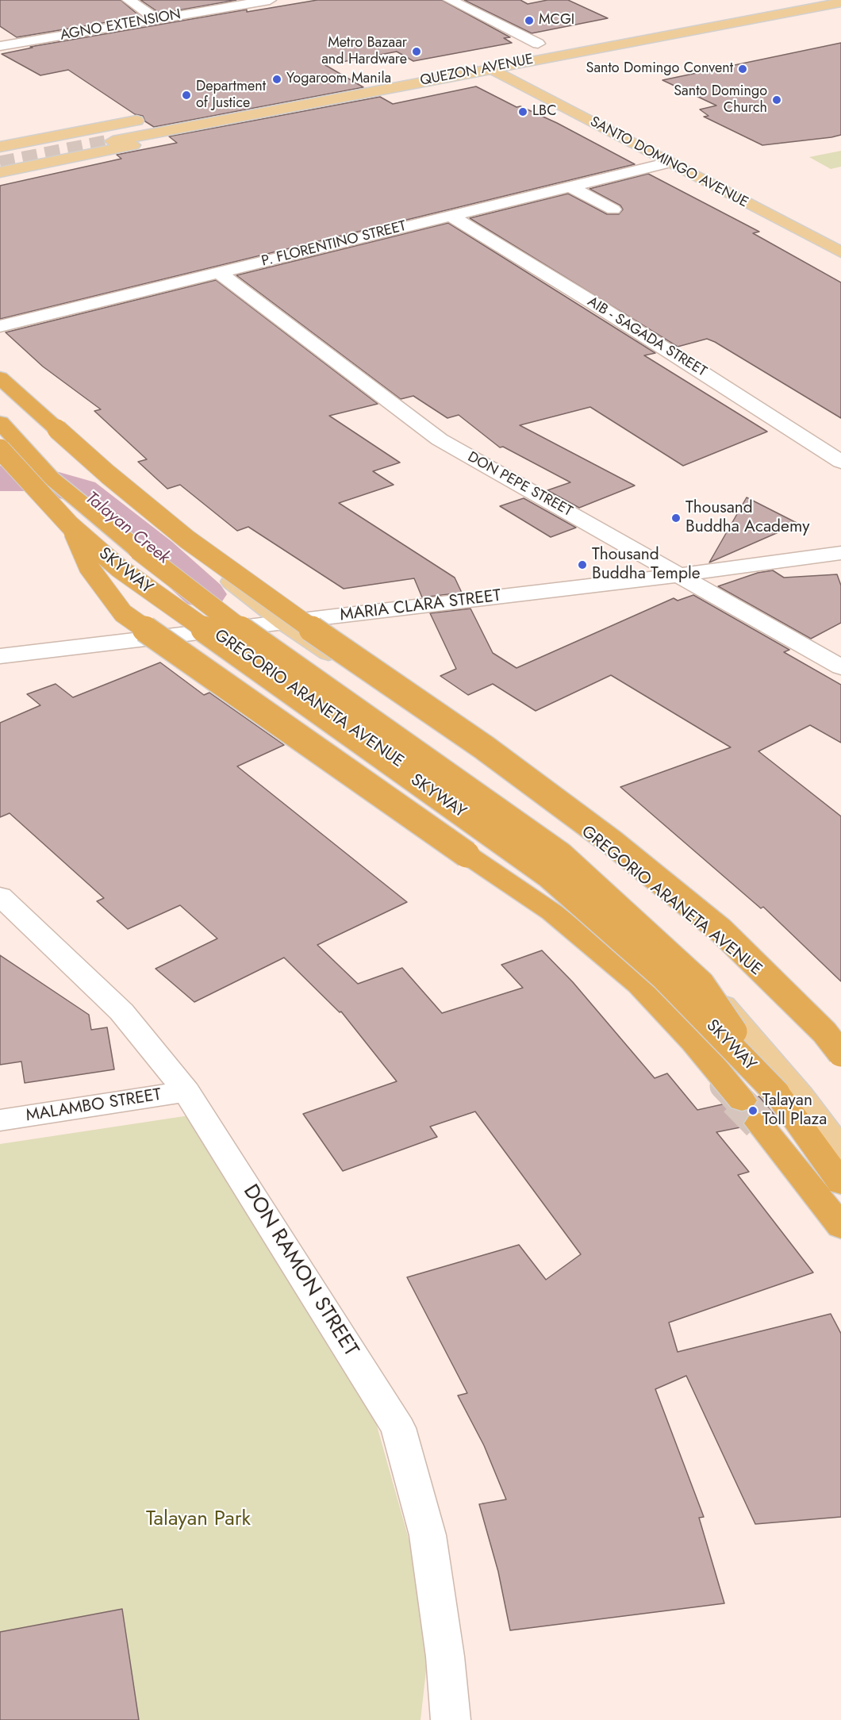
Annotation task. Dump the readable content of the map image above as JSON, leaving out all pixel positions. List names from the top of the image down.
{
  "streets": {
    "highway": ["SKYWAY"],
    "main road": ["QUEZON AVENUE", "SANTO DOMINGO AVENUE", "GREGORIO ARANETA AVENUE"],
    "street": [
      "AGNO EXTENSION",
      "P. FLORENTINO STREET",
      "AIB - SAGADA STREET",
      "DON PEPE STREET",
      "MARIA CLARA STREET",
      "MALAMBO STREET",
      "DON RAMON STREET"
    ]
  },
  "crossings": [
    ["SANTO DOMINGO AVENUE", "P. FLORENTINO STREET"],
    ["P. FLORENTINO STREET", "AIB - SAGADA STREET"],
    ["P. FLORENTINO STREET", "DON PEPE STREET"],
    ["DON PEPE STREET", "MARIA CLARA STREET"],
    ["SKYWAY", "GREGORIO ARANETA AVENUE"],
    ["MARIA CLARA STREET", "GREGORIO ARANETA AVENUE"],
    ["MALAMBO STREET", "DON RAMON STREET"]
  ],
  "water": ["Talayan Creek"],
  "parks": ["Talayan Park"],
  "places": [
    "MCGI",
    "Metro Bazaar and Hardware",
    "Santo Domingo Convent",
    "Yogaroom Manila",
    "Department of Justice",
    "Santo Domingo Church",
    "LBC",
    "Thousand Buddha Academy",
    "Thousand Buddha Temple",
    "Talayan Toll Plaza"
  ]
}
